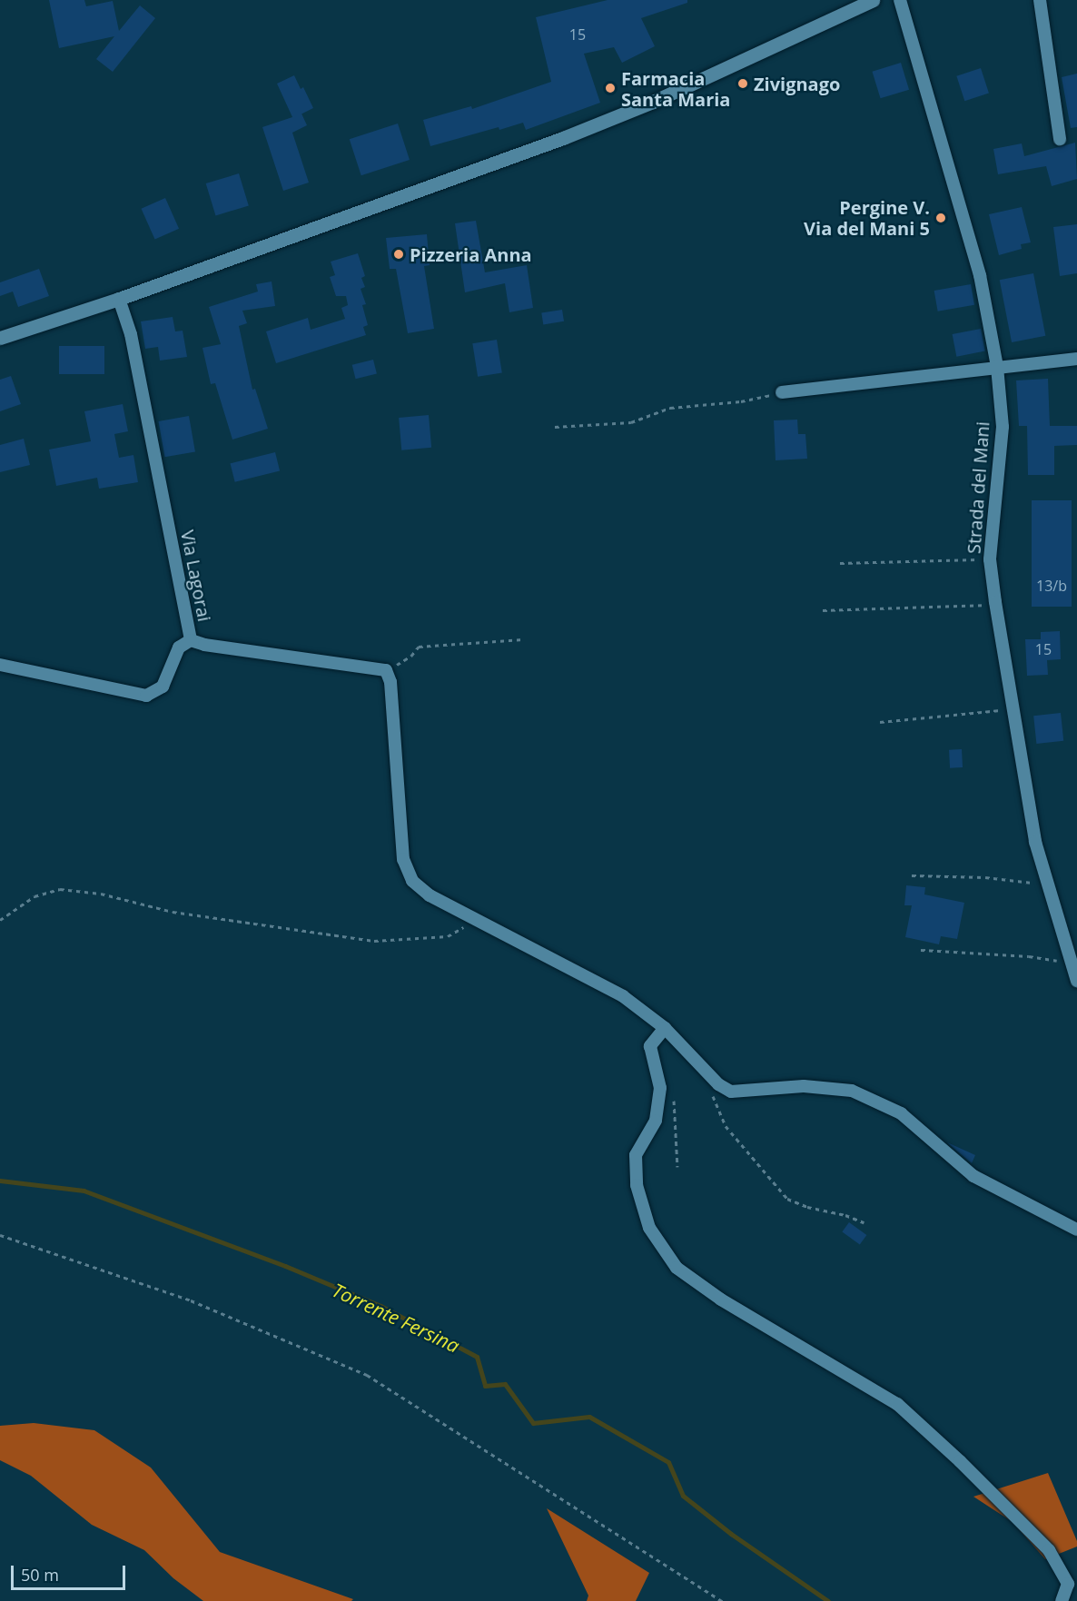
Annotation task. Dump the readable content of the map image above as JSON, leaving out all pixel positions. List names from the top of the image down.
{
  "streets": {
    "street": ["Strada del Mani", "Via Lagorai"]
  },
  "water": ["Torrente Fersina"],
  "places": [
    "Zivignago",
    "Farmacia Santa Maria",
    "Pergine V. Via del Mani 5",
    "Pizzeria Anna"
  ],
  "house_numbers": ["15", "13/b", "15"],
  "scale_bar": "50 m"
}
